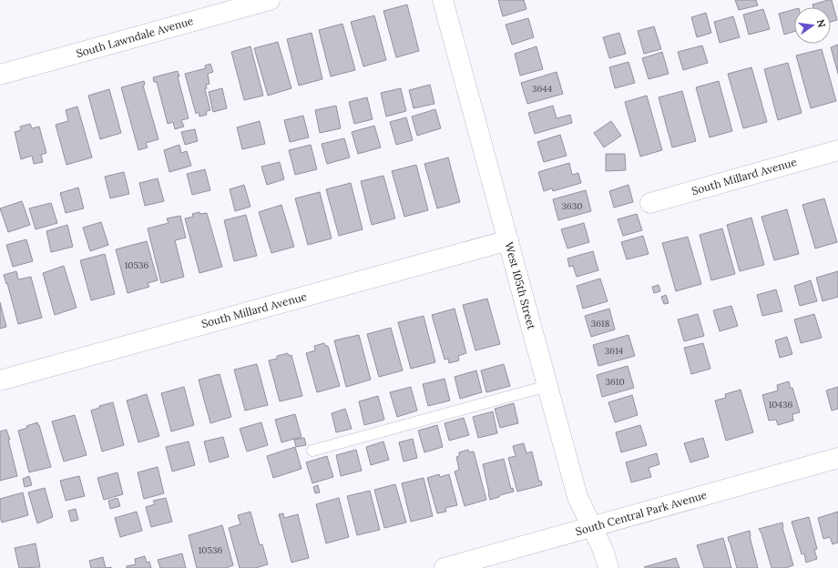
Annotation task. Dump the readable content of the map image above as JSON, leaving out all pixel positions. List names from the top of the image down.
{
  "streets": {
    "street": [
      "South Lawndale Avenue",
      "South Millard Avenue",
      "West 105th Street",
      "South Central Park Avenue"
    ]
  },
  "crossings": [
    ["South Millard Avenue", "West 105th Street"],
    ["West 105th Street", "South Central Park Avenue"]
  ],
  "house_numbers": [
    "3644",
    "3630",
    "10536",
    "3618",
    "3614",
    "3610",
    "10436",
    "10536"
  ],
  "north": "right"
}
